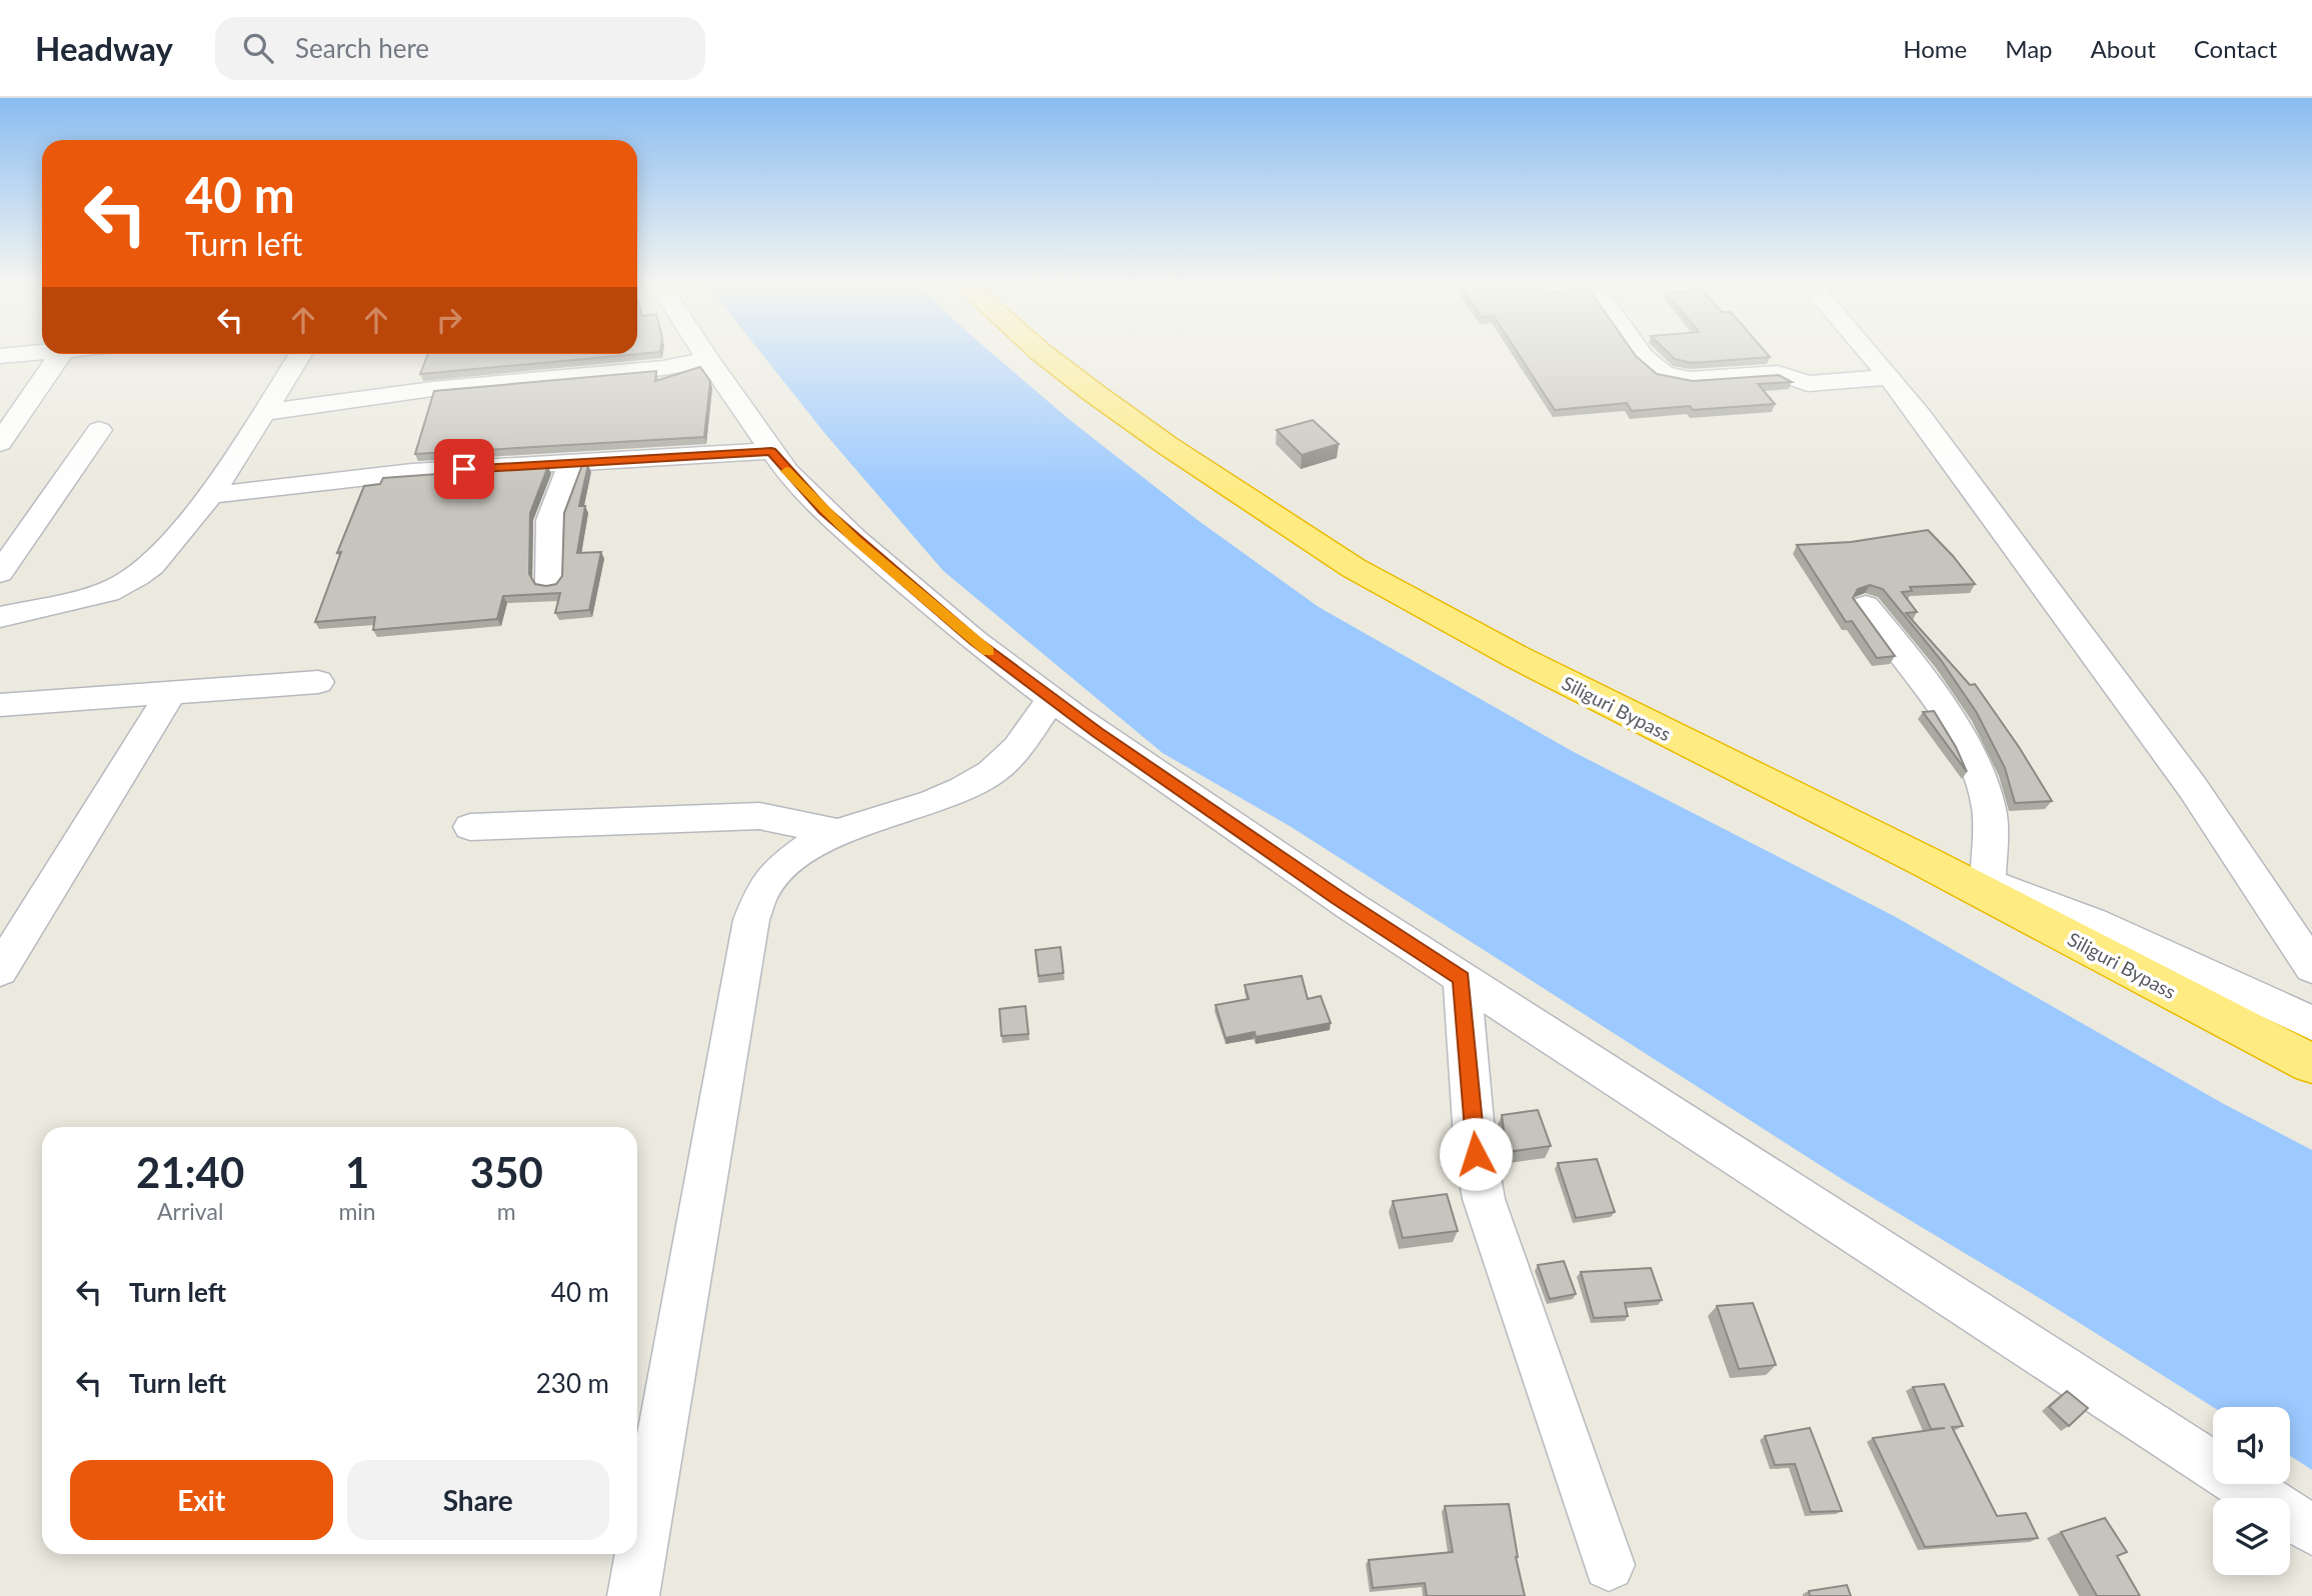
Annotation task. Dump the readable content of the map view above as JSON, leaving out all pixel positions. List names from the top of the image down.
{
  "streets": {
    "highway": ["Siliguri Bypass"]
  },
  "page": {
    "header": "Headway",
    "search": "Search here",
    "nav": [
      "Home",
      "Map",
      "About",
      "Contact"
    ],
    "turn": ["40 m", "Turn left"],
    "eta": [
      "21:40",
      "Arrival",
      "1",
      "min",
      "350",
      "m"
    ],
    "list": [
      {
        "name": "Turn left",
        "value": "40 m"
      },
      {
        "name": "Turn left",
        "value": "230 m"
      }
    ],
    "buttons": ["Exit", "Share"]
  }
}
